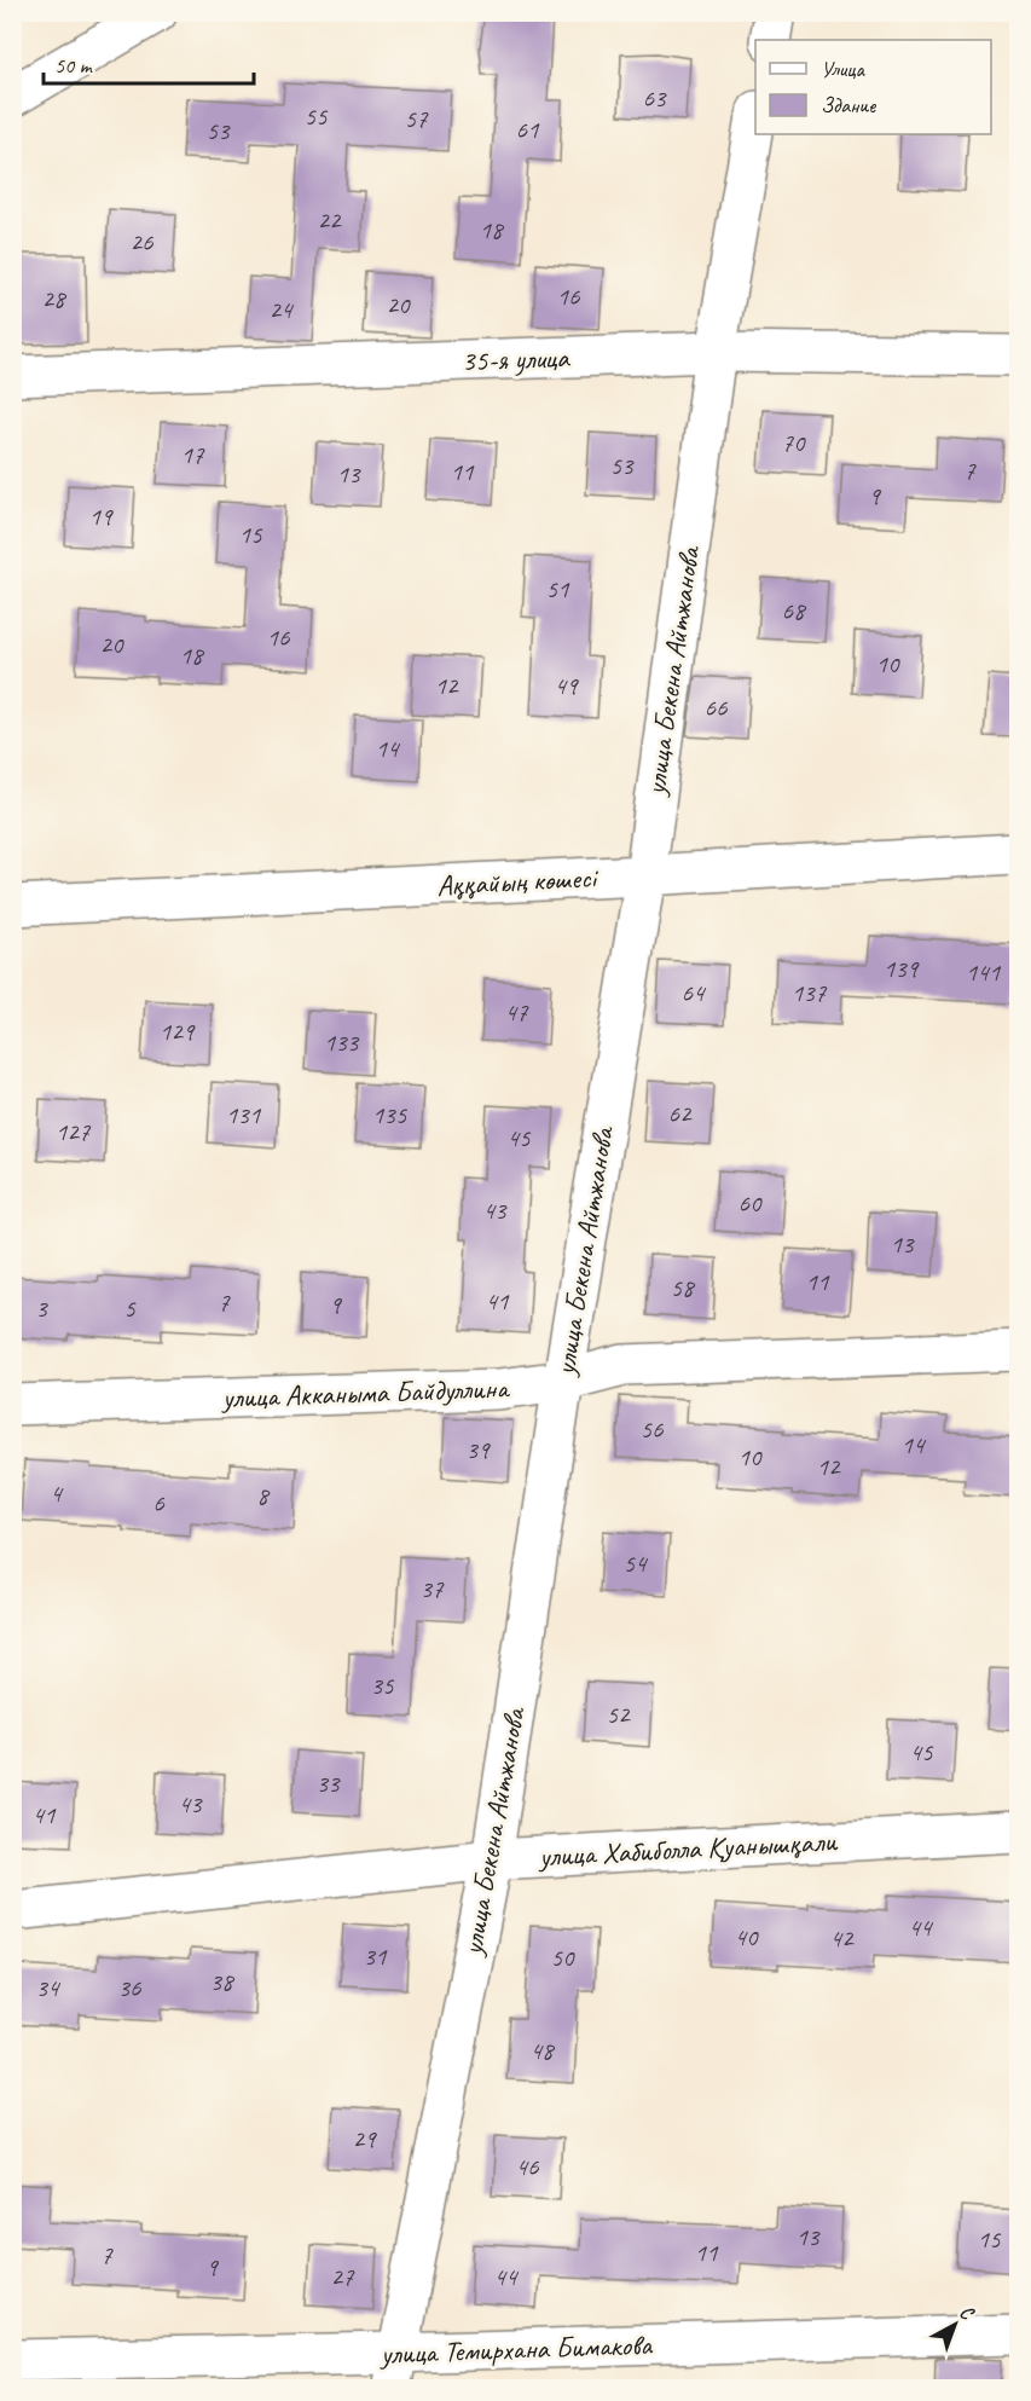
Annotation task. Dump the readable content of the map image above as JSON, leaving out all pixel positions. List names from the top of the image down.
{
  "streets": {
    "street": [
      "35-я улица",
      "улица Бекена Айтжанова",
      "Аққайың көшесі",
      "улица Акканыма Байдуллина",
      "улица Хабиболла Қуанышқали",
      "улица Темирхана Бимакова"
    ]
  },
  "crossings": [
    ["35-я улица", "улица Бекена Айтжанова"],
    ["улица Бекена Айтжанова", "Аққайың көшесі"],
    ["улица Бекена Айтжанова", "улица Акканыма Байдуллина"],
    ["улица Бекена Айтжанова", "улица Хабиболла Қуанышқали"],
    ["улица Бекена Айтжанова", "улица Темирхана Бимакова"]
  ],
  "house_numbers": [
    "63",
    "55",
    "57",
    "61",
    "53",
    "22",
    "18",
    "26",
    "16",
    "28",
    "20",
    "24",
    "70",
    "17",
    "53",
    "7",
    "11",
    "13",
    "9",
    "19",
    "15",
    "51",
    "68",
    "16",
    "20",
    "18",
    "10",
    "12",
    "49",
    "66",
    "14",
    "139",
    "141",
    "64",
    "137",
    "47",
    "129",
    "133",
    "62",
    "131",
    "135",
    "127",
    "45",
    "60",
    "43",
    "13",
    "11",
    "58",
    "41",
    "7",
    "9",
    "3",
    "5",
    "56",
    "14",
    "39",
    "10",
    "12",
    "4",
    "8",
    "6",
    "54",
    "37",
    "35",
    "52",
    "45",
    "33",
    "43",
    "41",
    "44",
    "40",
    "42",
    "31",
    "50",
    "38",
    "34",
    "36",
    "48",
    "29",
    "46",
    "13",
    "15",
    "11",
    "7",
    "9",
    "27",
    "44"
  ],
  "legend": ["Улица", "Здание"],
  "scale_bar": "50 m",
  "north": "top right"
}
